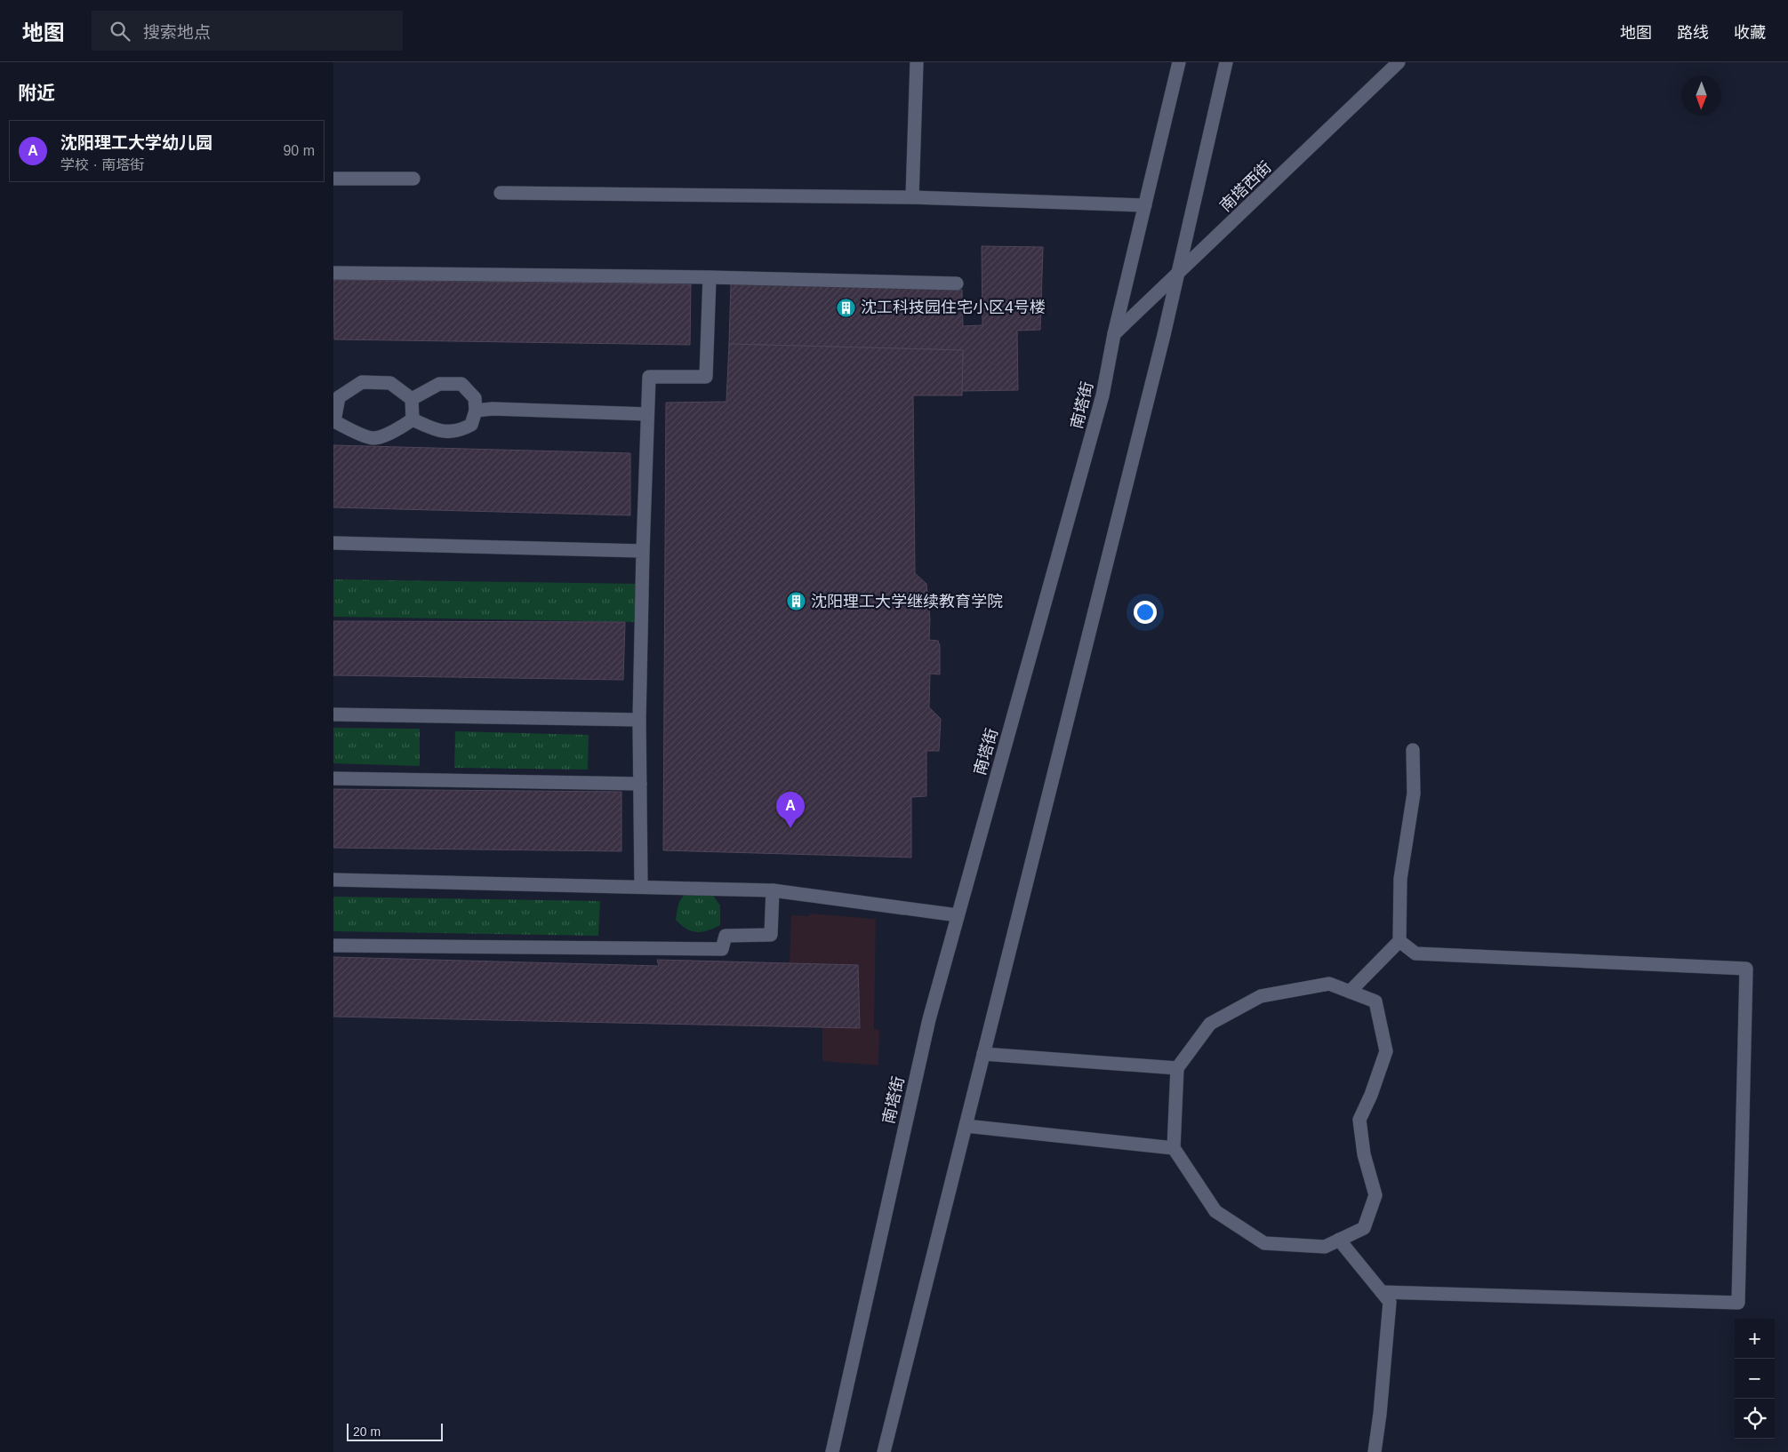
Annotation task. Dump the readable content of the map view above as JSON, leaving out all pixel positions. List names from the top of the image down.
{
  "streets": {
    "street": ["南塔西街", "南塔街"]
  },
  "crossings": [
    ["南塔西街", "南塔街"]
  ],
  "places": {
    "building": ["沈工科技园住宅小区4号楼", "沈阳理工大学继续教育学院"]
  },
  "scale_bar": "20 m",
  "north": "bottom",
  "page": {
    "header": "地图",
    "search": "搜索地点",
    "nav": ["地图", "路线", "收藏"],
    "heading": "附近",
    "list": [
      {
        "mark": "A",
        "name": "沈阳理工大学幼儿园",
        "note": "学校 · 南塔街",
        "value": "90 m"
      }
    ],
    "pins": "A",
    "map_buttons": ["+", "−"],
    "scale": "20 m"
  }
}
